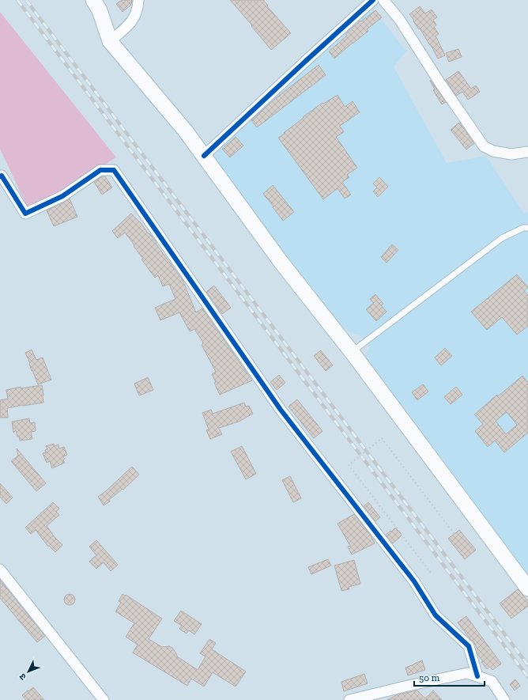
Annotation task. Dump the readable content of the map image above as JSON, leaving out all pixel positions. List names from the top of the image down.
{
  "scale_bar": "50 m",
  "north": "bottom left"
}
